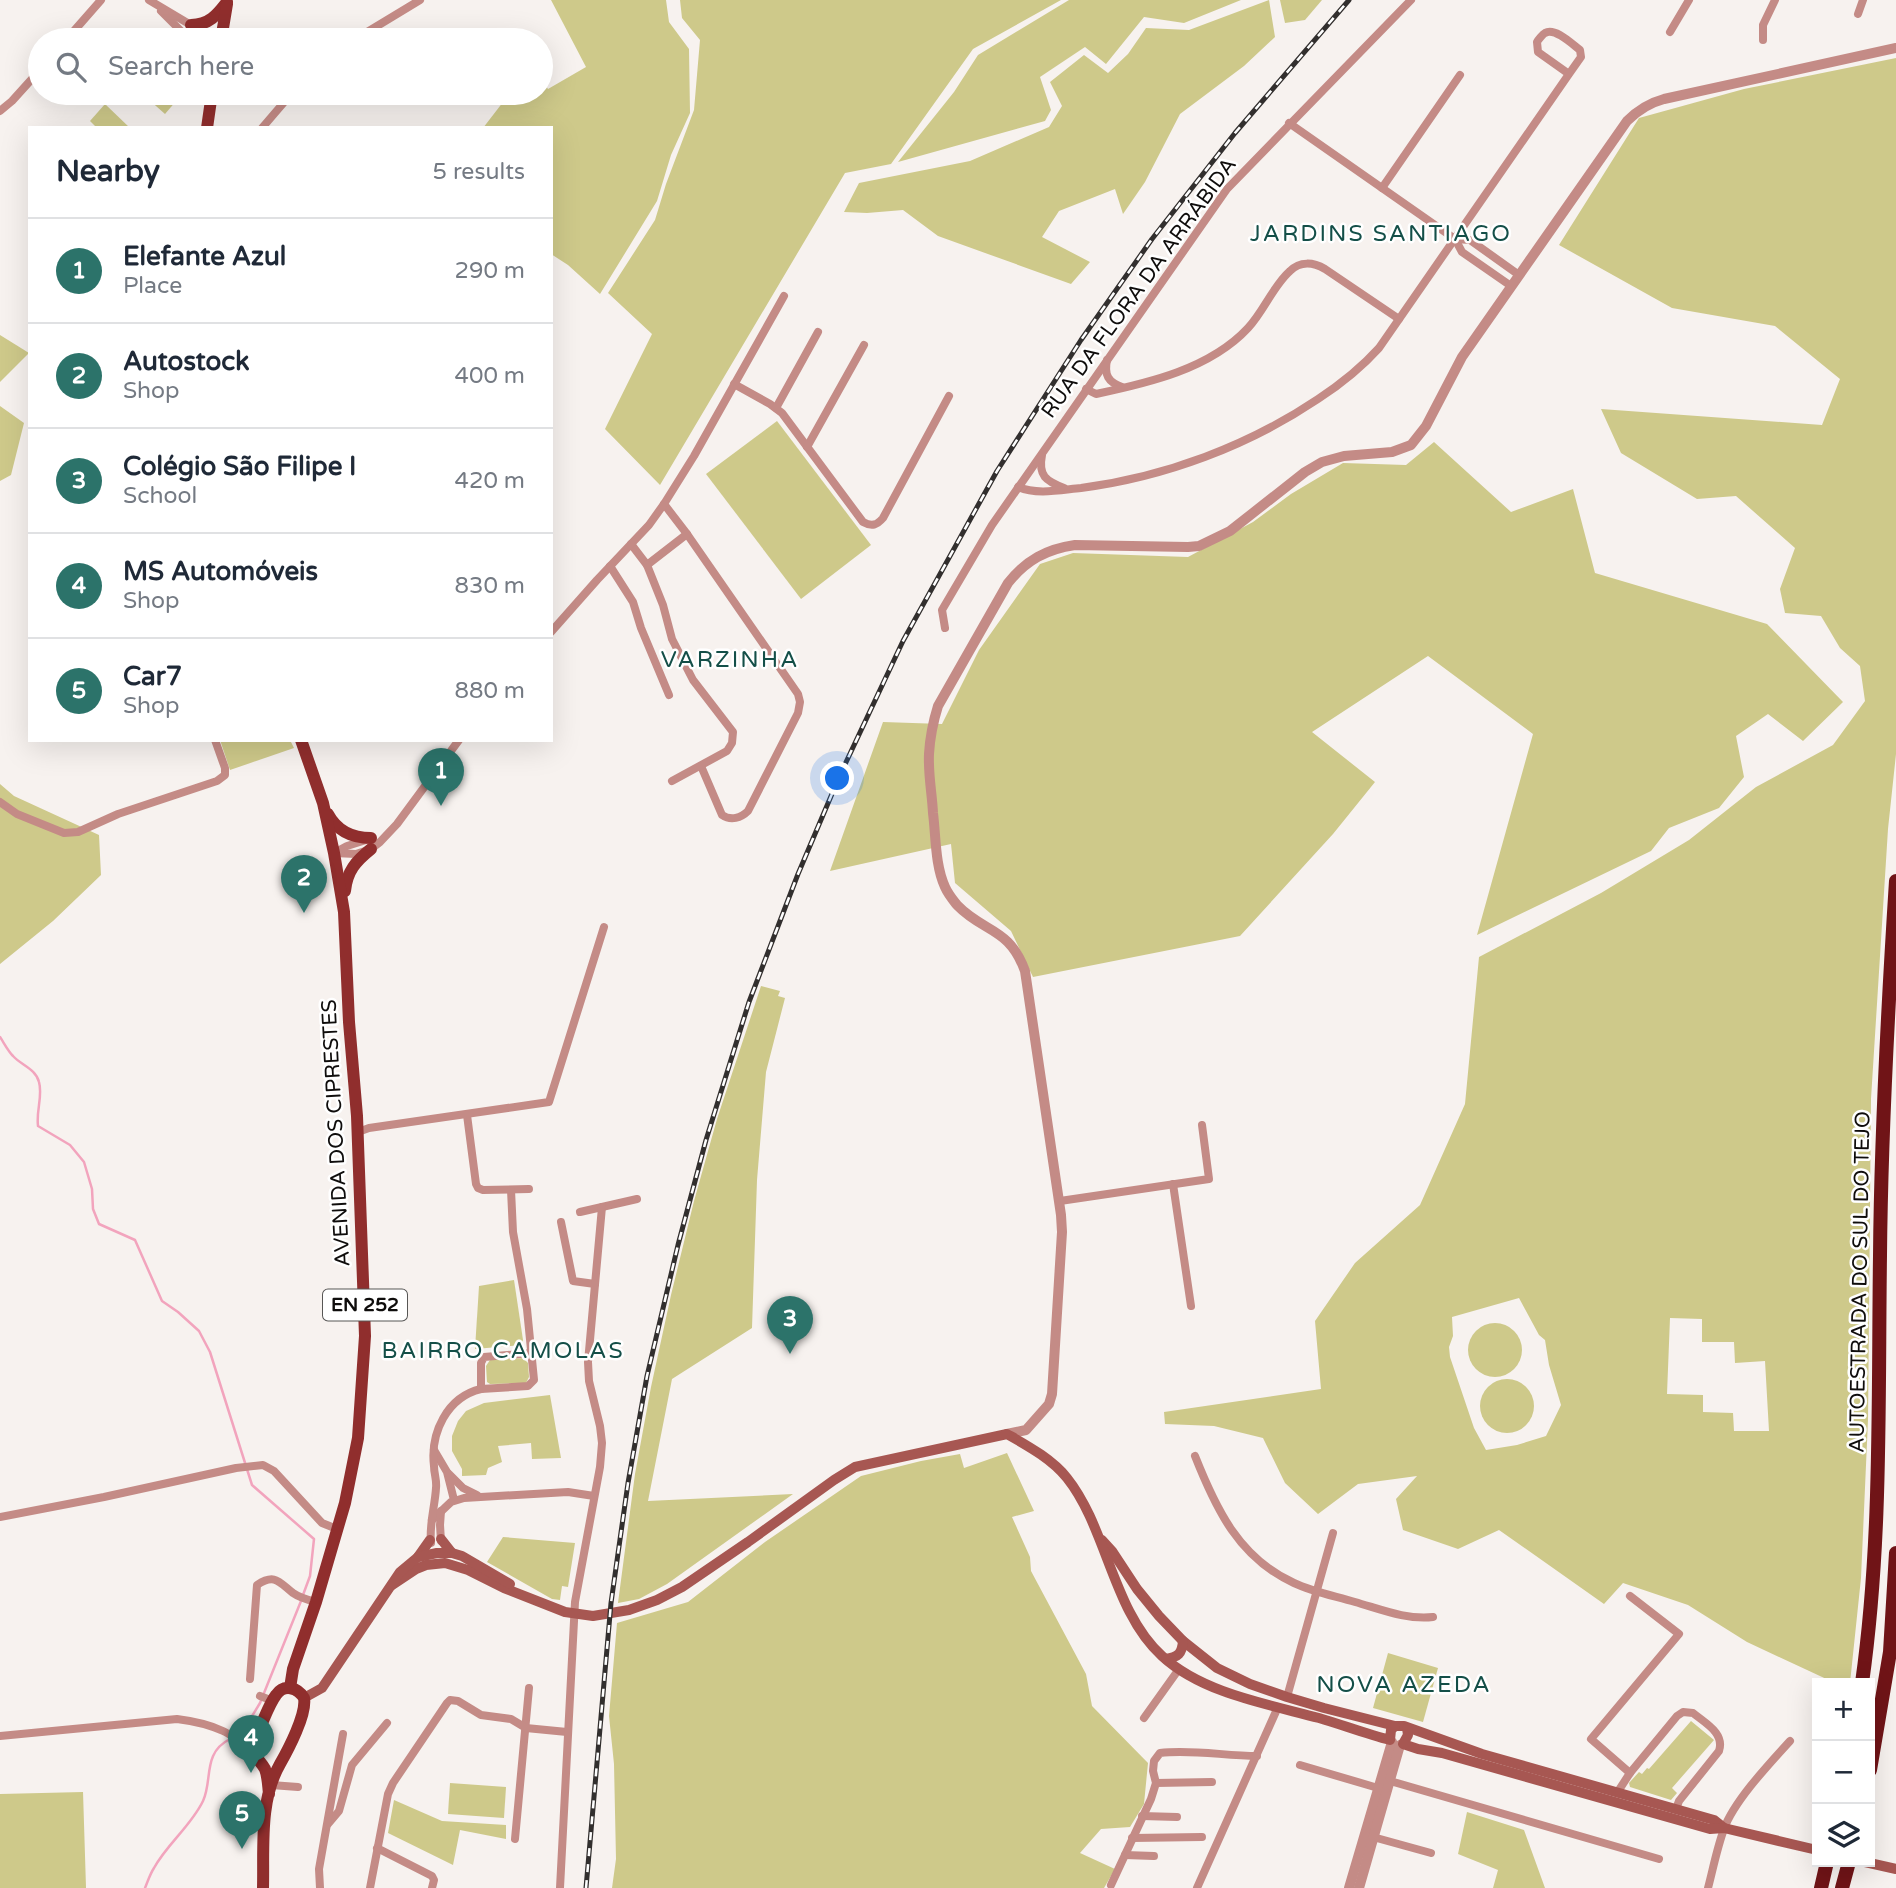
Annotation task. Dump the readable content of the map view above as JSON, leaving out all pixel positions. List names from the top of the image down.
{
  "streets": {
    "highway": ["AUTOESTRADA DO SUL DO TEJO"],
    "main road": ["AVENIDA DOS CIPRESTES", "EN 252"],
    "street": ["RUA DA FLORA DA ARRÁBIDA"]
  },
  "districts": [
    "JARDINS SANTIAGO",
    "VARZINHA",
    "BAIRRO CAMOLAS",
    "NOVA AZEDA"
  ],
  "page": {
    "search": "Search here",
    "heading": ["Nearby", "5 results"],
    "list": [
      {
        "mark": "1",
        "name": "Elefante Azul",
        "note": "Place",
        "value": "290 m"
      },
      {
        "mark": "2",
        "name": "Autostock",
        "note": "Shop",
        "value": "400 m"
      },
      {
        "mark": "3",
        "name": "Colégio São Filipe I",
        "note": "School",
        "value": "420 m"
      },
      {
        "mark": "4",
        "name": "MS Automóveis",
        "note": "Shop",
        "value": "830 m"
      },
      {
        "mark": "5",
        "name": "Car7",
        "note": "Shop",
        "value": "880 m"
      }
    ],
    "pins": [
      "1",
      "2",
      "3",
      "4",
      "5"
    ],
    "map_buttons": ["+", "−"]
  }
}
